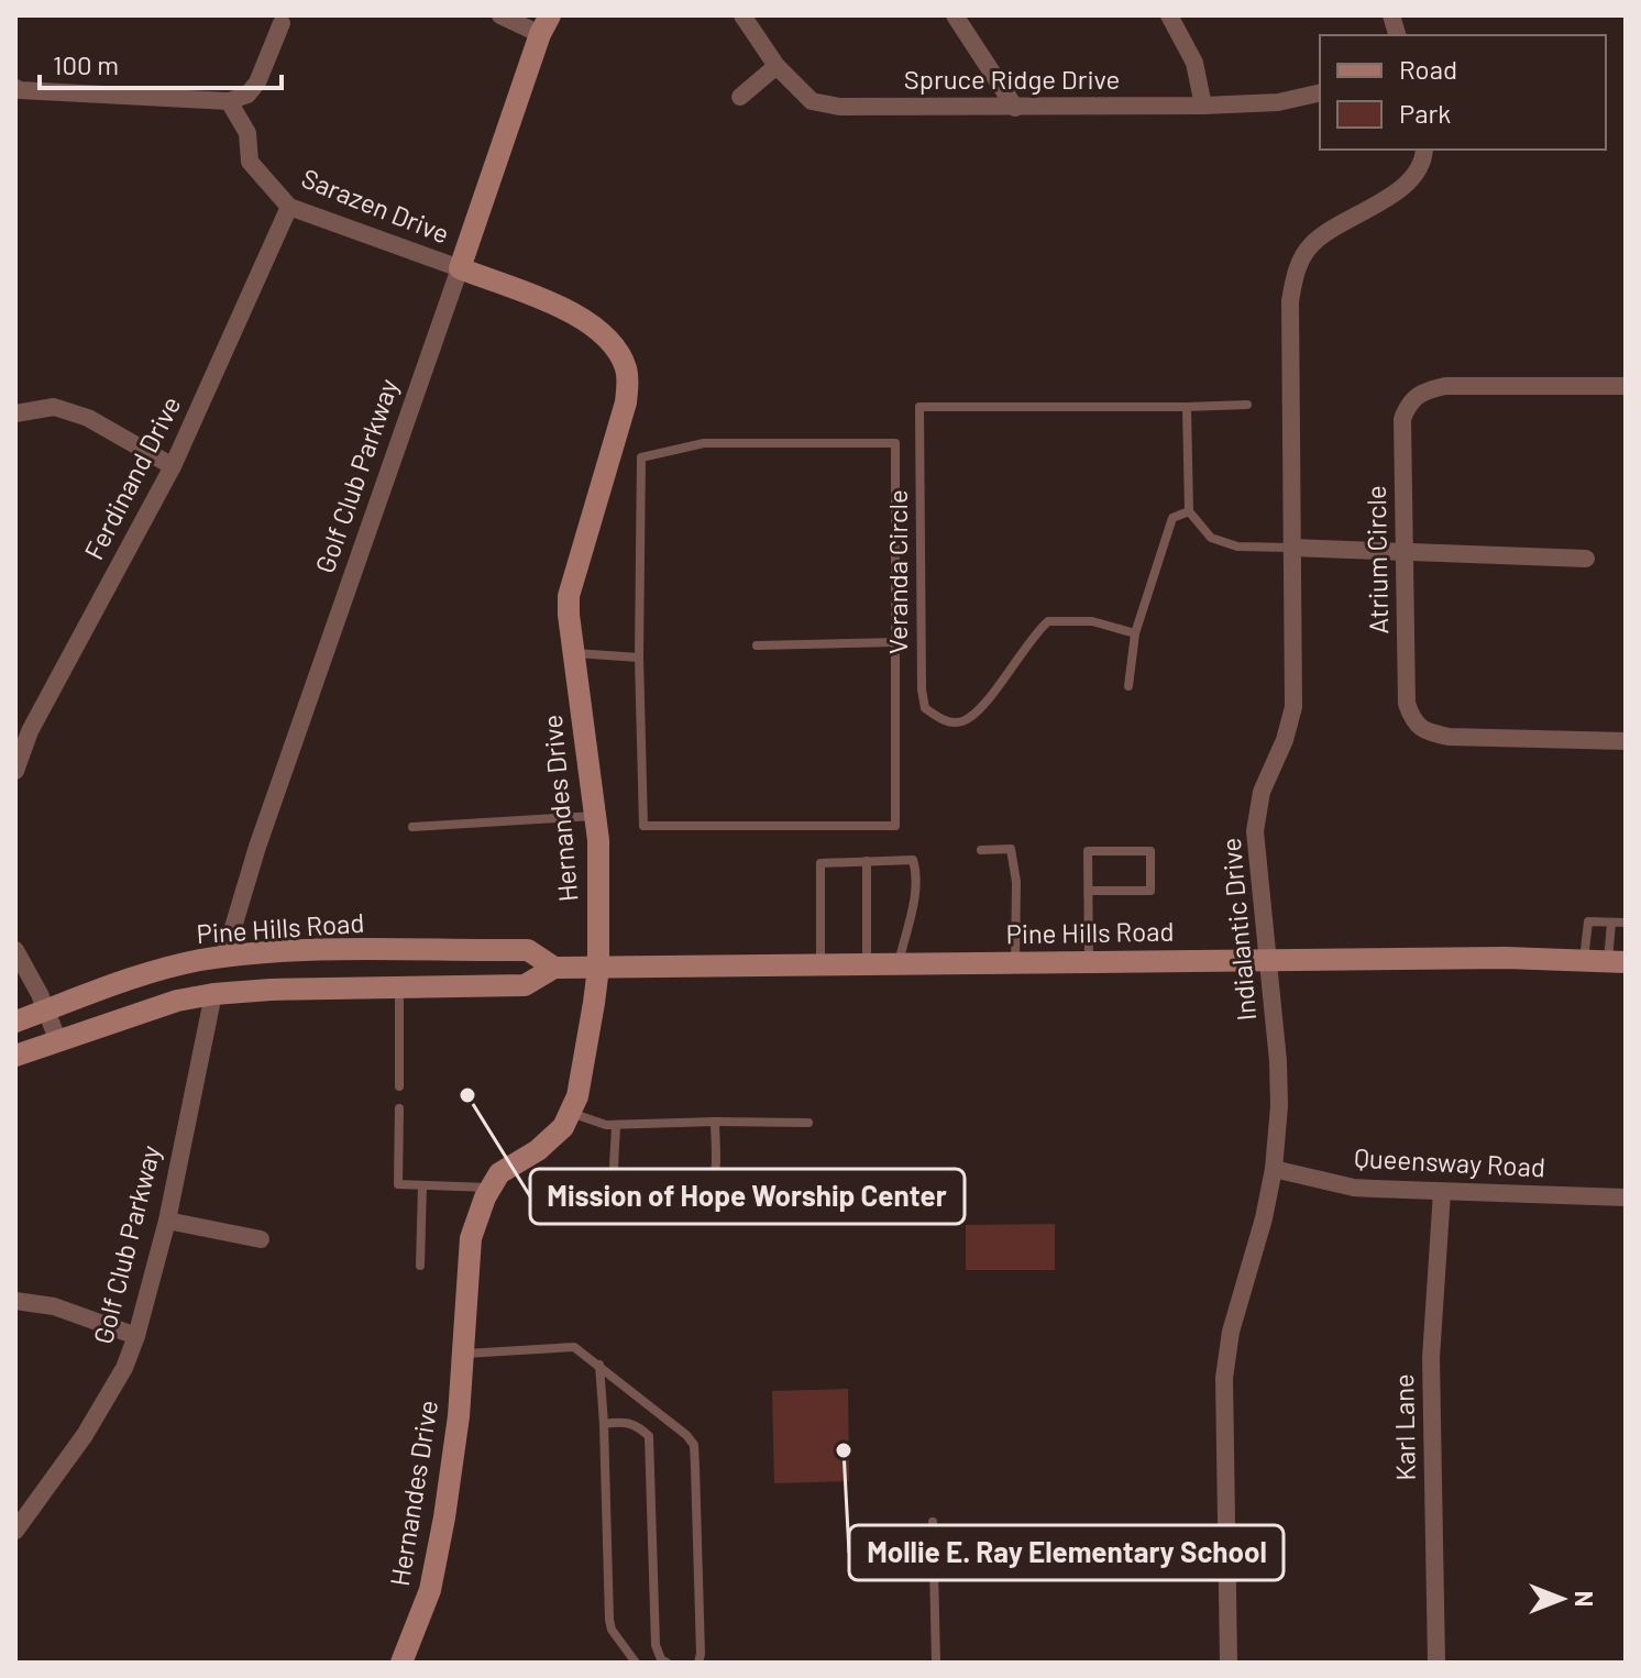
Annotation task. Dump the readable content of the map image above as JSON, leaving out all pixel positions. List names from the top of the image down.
{
  "streets": {
    "main road": ["Golf Club Parkway", "Hernandes Drive", "Pine Hills Road"],
    "street": [
      "Spruce Ridge Drive",
      "Sarazen Drive",
      "Ferdinand Drive",
      "Atrium Circle",
      "Indialantic Drive",
      "Queensway Road",
      "Karl Lane"
    ],
    "lane": ["Veranda Circle"]
  },
  "crossings": [
    ["Sarazen Drive", "Golf Club Parkway"],
    ["Sarazen Drive", "Ferdinand Drive"],
    ["Sarazen Drive", "Hernandes Drive"],
    ["Golf Club Parkway", "Hernandes Drive"],
    ["Golf Club Parkway", "Pine Hills Road"],
    ["Hernandes Drive", "Pine Hills Road"],
    ["Pine Hills Road", "Indialantic Drive"],
    ["Indialantic Drive", "Queensway Road"],
    ["Queensway Road", "Karl Lane"]
  ],
  "places": ["Mission of Hope Worship Center", "Mollie E. Ray Elementary School"],
  "legend": ["Road", "Park"],
  "scale_bar": "100 m",
  "north": "right"
}
